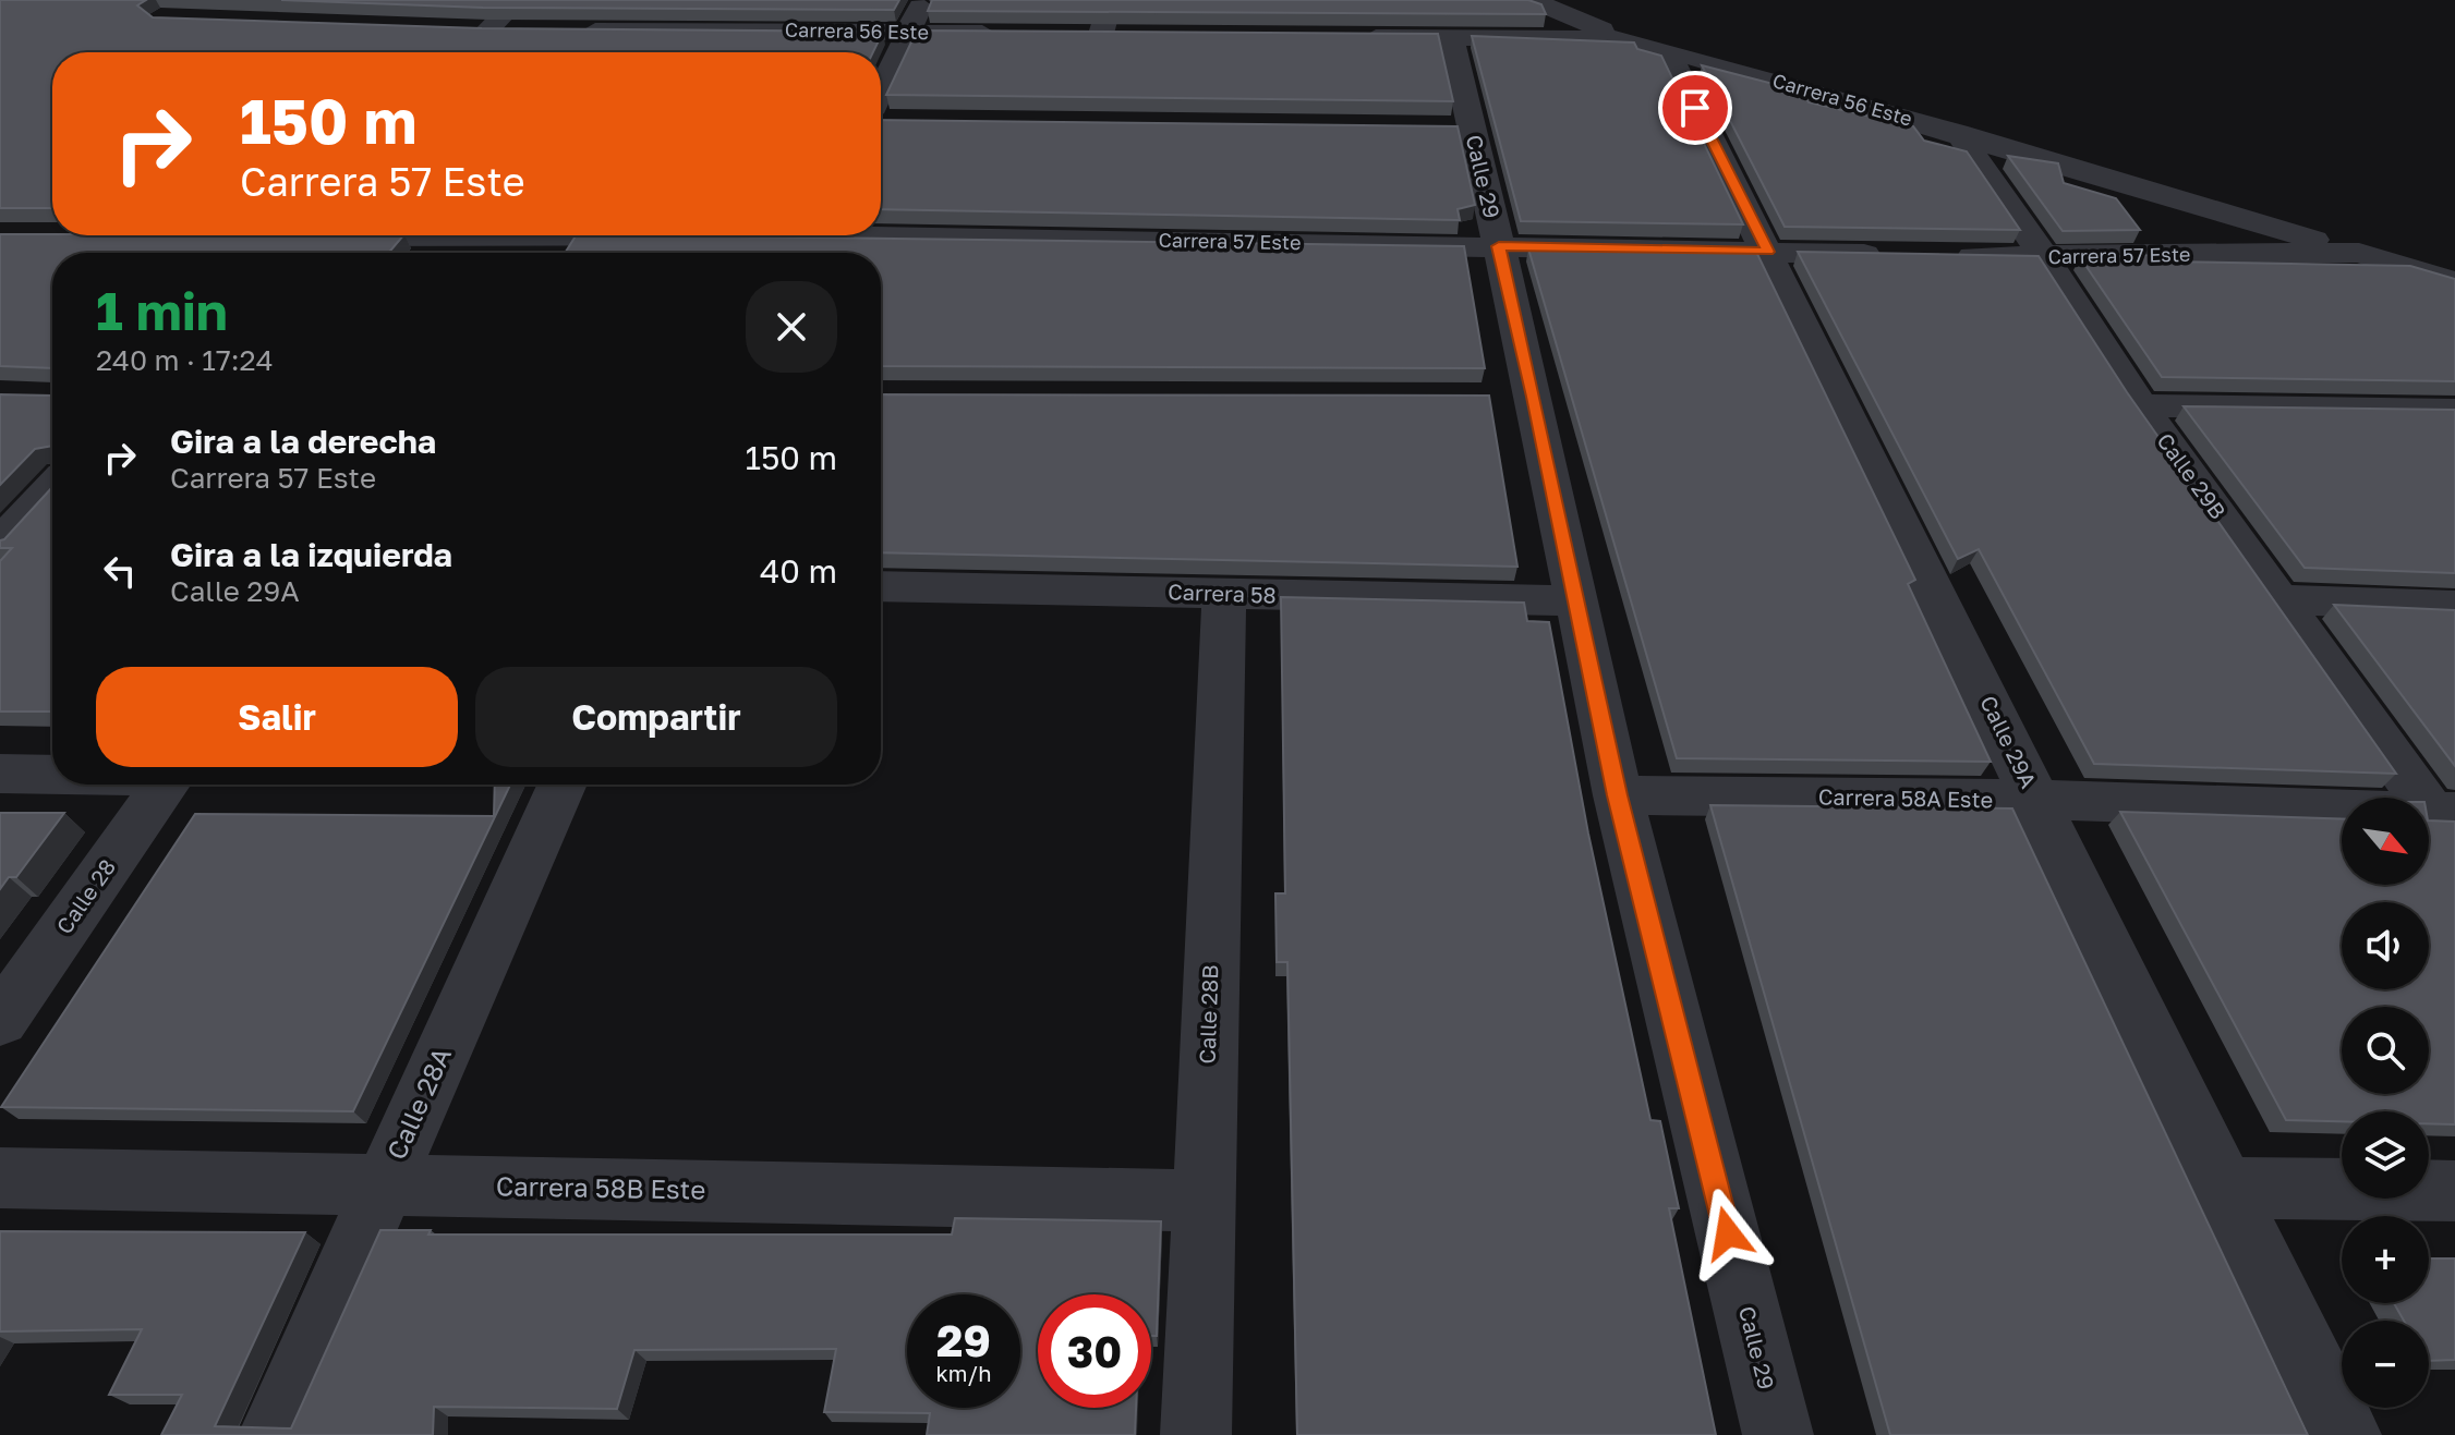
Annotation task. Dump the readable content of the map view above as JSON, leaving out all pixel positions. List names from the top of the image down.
{
  "streets": {
    "street": [
      "Carrera 56 Este",
      "Calle 29",
      "Carrera 57 Este",
      "Calle 29B",
      "Carrera 58",
      "Calle 29A",
      "Carrera 58A Este",
      "Calle 28",
      "Calle 28B",
      "Calle 28A",
      "Carrera 58B Este"
    ]
  },
  "crossings": [
    ["Carrera 56 Este", "Calle 29"],
    ["Carrera 56 Este", "Carrera 57 Este"],
    ["Carrera 56 Este", "Calle 29B"],
    ["Carrera 56 Este", "Calle 29A"],
    ["Calle 29", "Carrera 57 Este"],
    ["Calle 29", "Carrera 58"],
    ["Calle 29", "Carrera 58A Este"],
    ["Carrera 57 Este", "Calle 29B"],
    ["Carrera 57 Este", "Calle 29A"],
    ["Calle 29B", "Carrera 58A Este"],
    ["Carrera 58", "Calle 28B"],
    ["Calle 29A", "Carrera 58A Este"],
    ["Calle 28B", "Carrera 58B Este"],
    ["Calle 28A", "Carrera 58B Este"]
  ],
  "north": "bottom right",
  "page": {
    "turn": ["150 m", "Carrera 57 Este"],
    "heading": ["1 min", "240 m · 17:24"],
    "list": [
      {
        "name": "Gira a la derecha",
        "note": "Carrera 57 Este",
        "value": "150 m"
      },
      {
        "name": "Gira a la izquierda",
        "note": "Calle 29A",
        "value": "40 m"
      }
    ],
    "buttons": ["Salir", "Compartir"],
    "map_buttons": ["+", "−"],
    "speed": "29 km/h",
    "limit": "30"
  }
}
